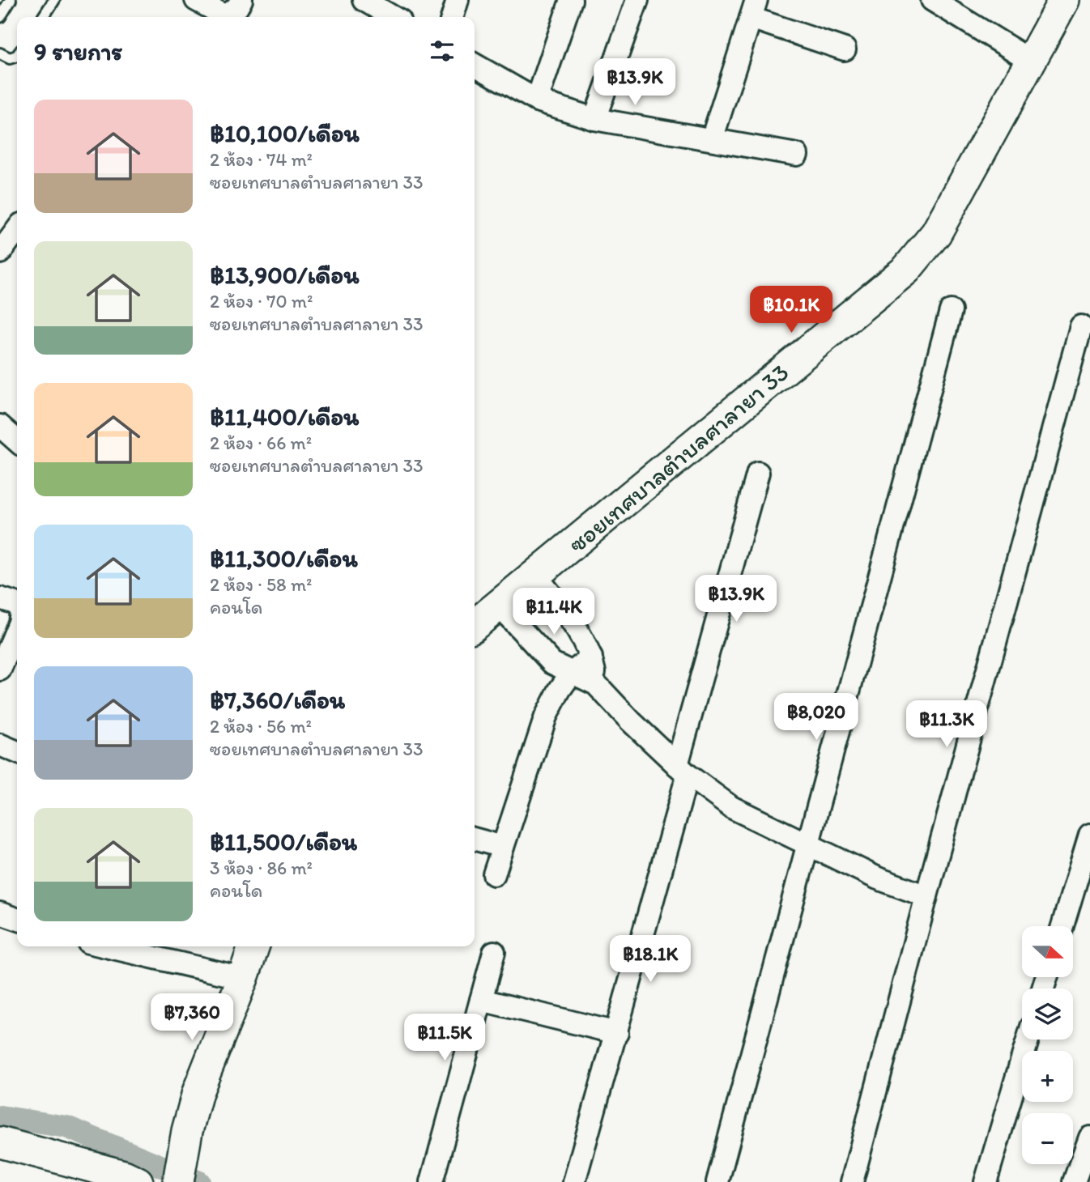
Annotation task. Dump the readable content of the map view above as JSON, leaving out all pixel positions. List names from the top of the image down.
{
  "streets": {
    "street": ["ซอยเทศบาลตำบลศาลายา 33"]
  },
  "north": "right",
  "page": {
    "heading": "9 รายการ",
    "price": [
      "฿13.9K",
      "฿10.1K",
      "฿13.9K",
      "฿11.4K",
      "฿8,020",
      "฿11.3K",
      "฿18.1K",
      "฿7,360",
      "฿11.5K"
    ],
    "list": [
      {
        "name": "฿10,100/เดือน",
        "note": "2 ห้อง · 74 m² · ซอยเทศบาลตำบลศาลายา 33"
      },
      {
        "name": "฿13,900/เดือน",
        "note": "2 ห้อง · 70 m² · ซอยเทศบาลตำบลศาลายา 33"
      },
      {
        "name": "฿11,400/เดือน",
        "note": "2 ห้อง · 66 m² · ซอยเทศบาลตำบลศาลายา 33"
      },
      {
        "name": "฿11,300/เดือน",
        "note": "2 ห้อง · 58 m² · คอนโด"
      },
      {
        "name": "฿7,360/เดือน",
        "note": "2 ห้อง · 56 m² · ซอยเทศบาลตำบลศาลายา 33"
      },
      {
        "name": "฿11,500/เดือน",
        "note": "3 ห้อง · 86 m² · คอนโด"
      }
    ],
    "map_buttons": ["+", "−"]
  }
}
